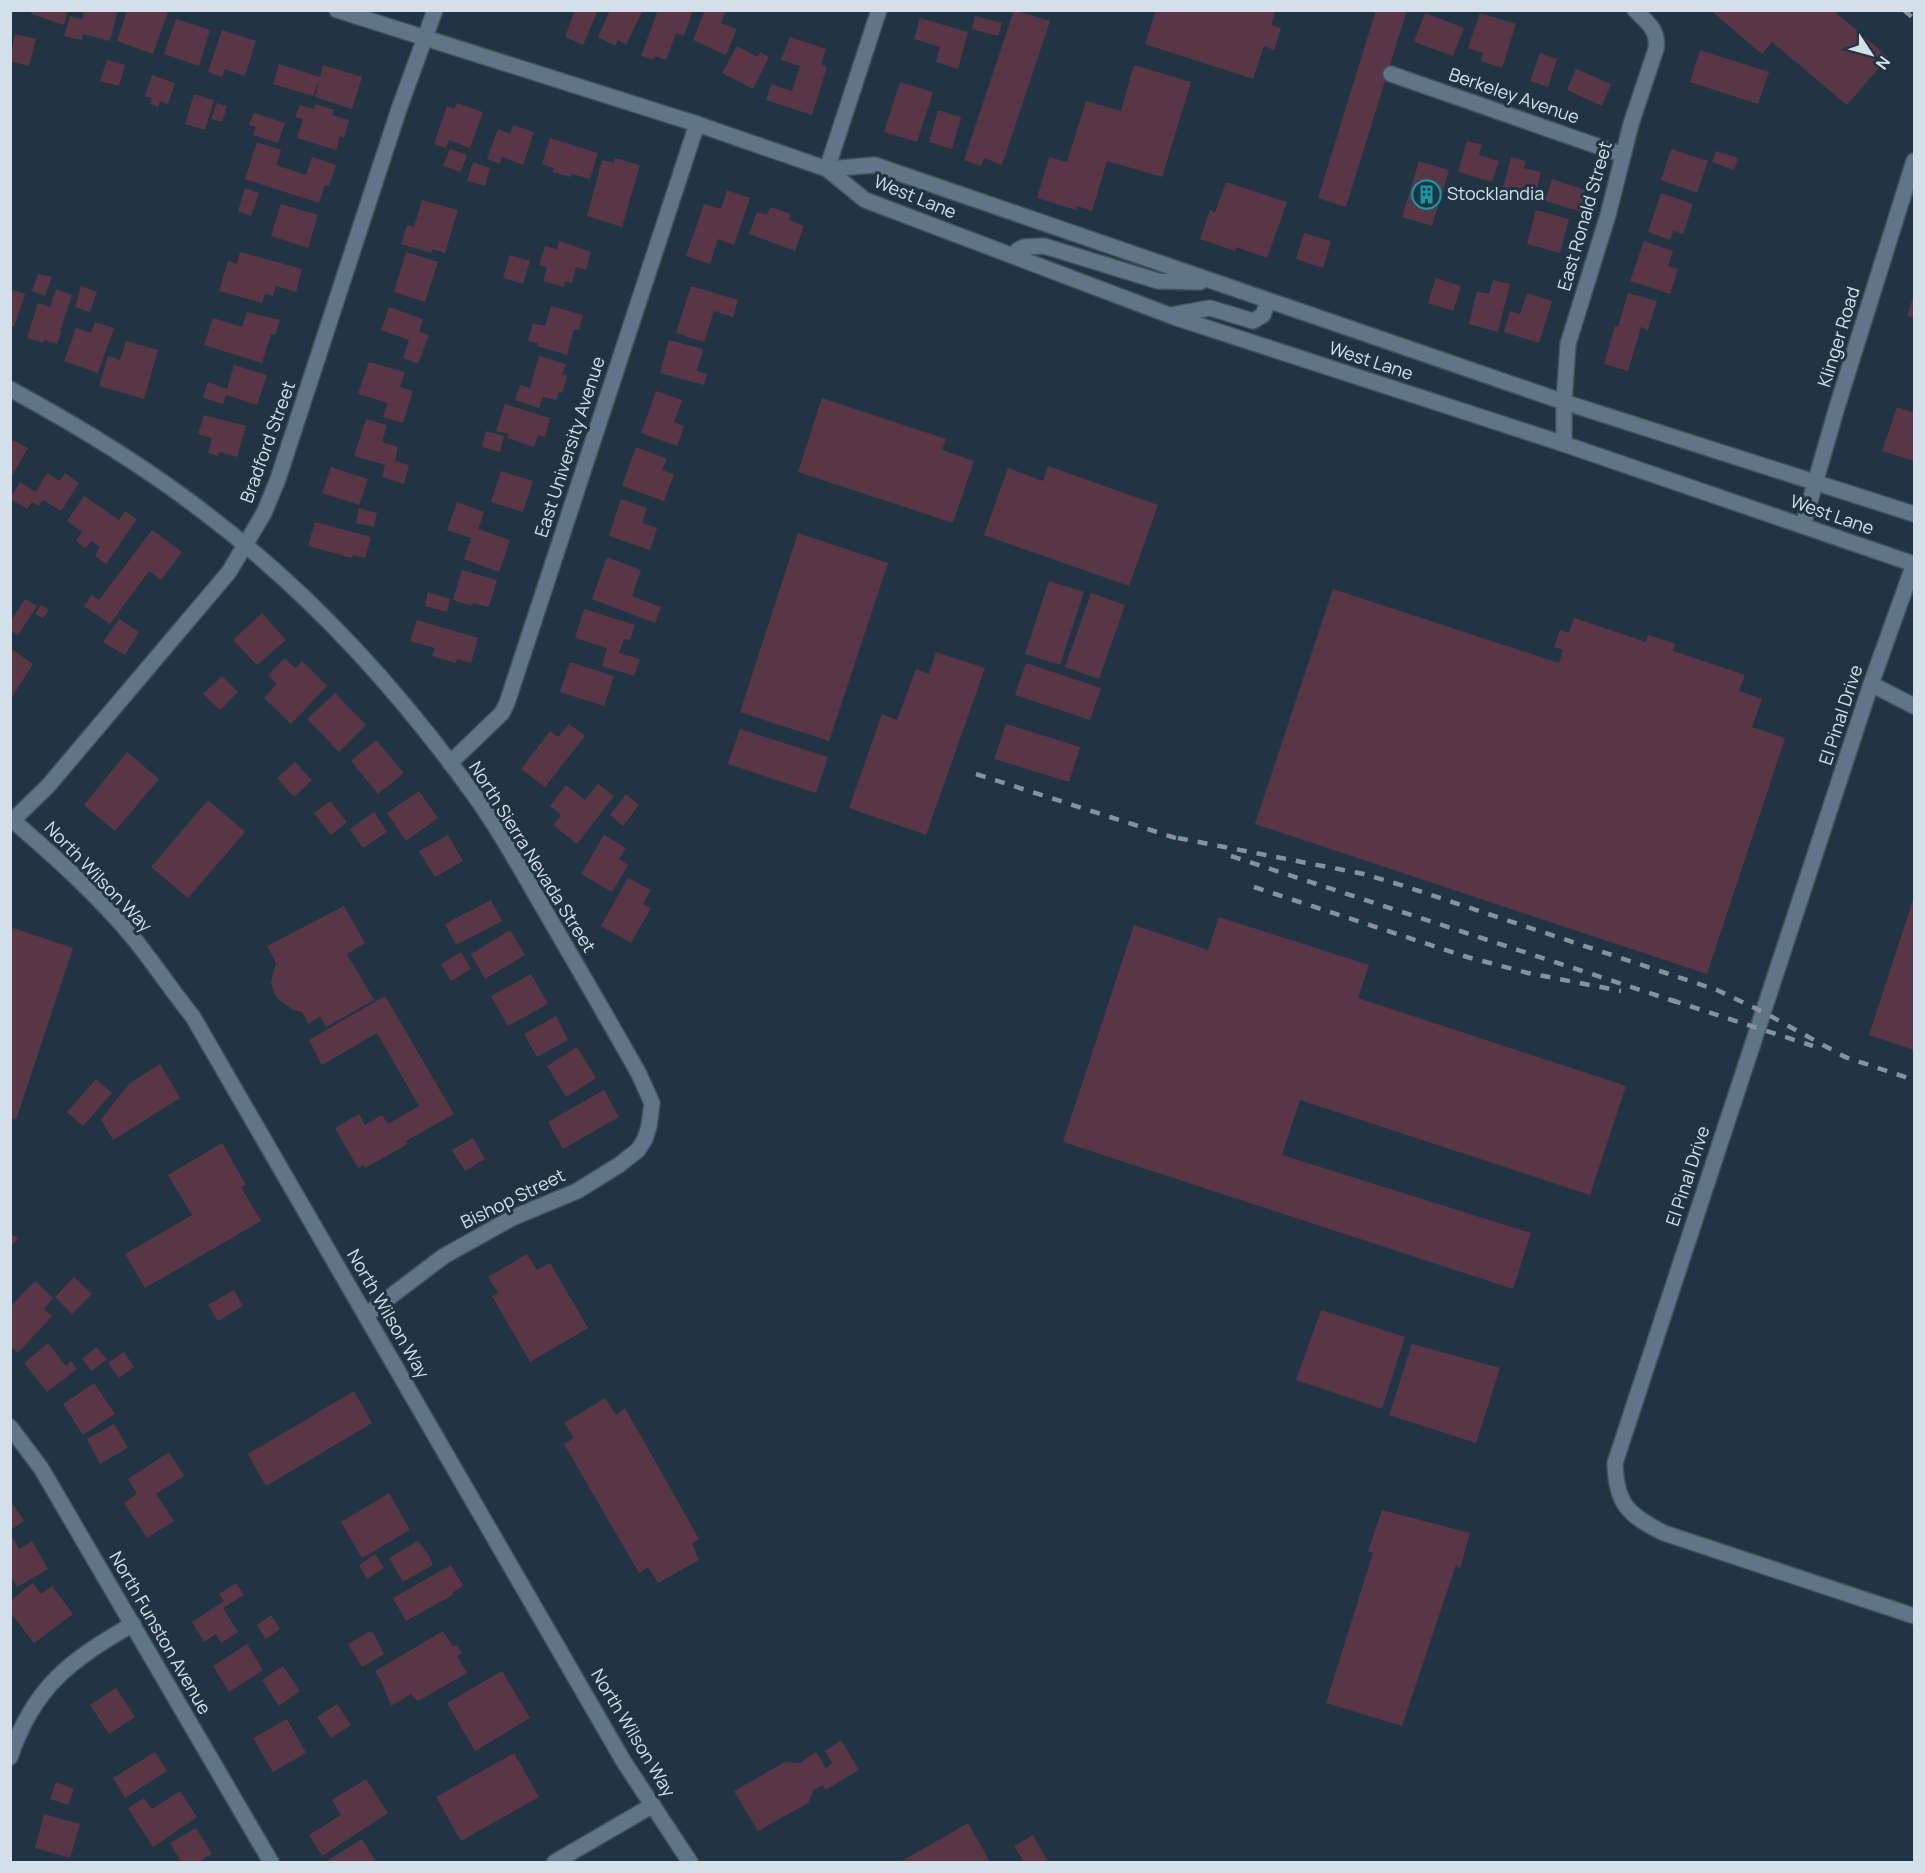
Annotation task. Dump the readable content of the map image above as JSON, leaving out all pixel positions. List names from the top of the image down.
{
  "streets": {
    "street": [
      "Berkeley Avenue",
      "West Lane",
      "East Ronald Street",
      "Klinger Road",
      "Bradford Street",
      "East University Avenue",
      "El Pinal Drive",
      "North Sierra Nevada Street",
      "North Wilson Way",
      "Bishop Street",
      "North Funston Avenue"
    ]
  },
  "crossings": [
    ["Berkeley Avenue", "East Ronald Street"],
    ["West Lane", "East Ronald Street"],
    ["West Lane", "Klinger Road"],
    ["West Lane", "Bradford Street"],
    ["West Lane", "East University Avenue"],
    ["West Lane", "El Pinal Drive"],
    ["Bradford Street", "North Sierra Nevada Street"],
    ["Bradford Street", "North Wilson Way"],
    ["East University Avenue", "North Sierra Nevada Street"],
    ["North Sierra Nevada Street", "Bishop Street"],
    ["North Wilson Way", "Bishop Street"]
  ],
  "places": {
    "building": ["Stocklandia"]
  },
  "north": "bottom right"
}
